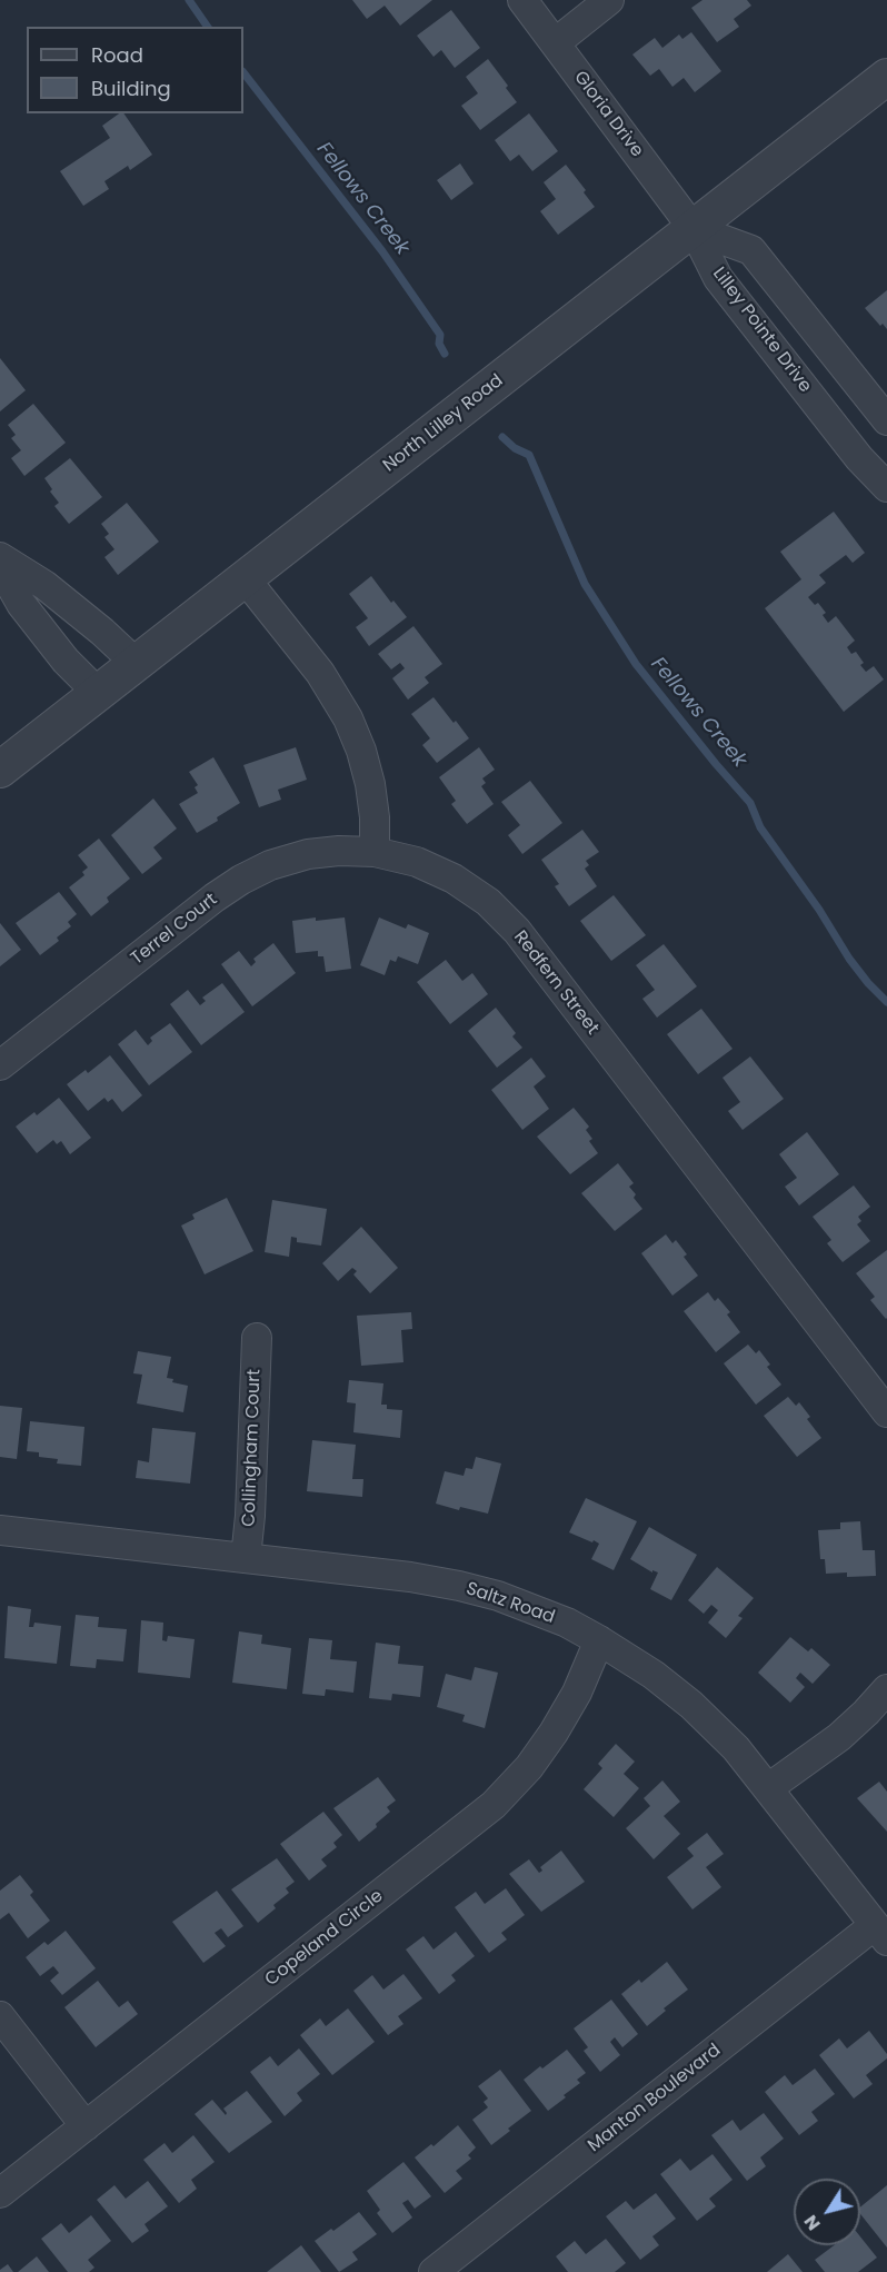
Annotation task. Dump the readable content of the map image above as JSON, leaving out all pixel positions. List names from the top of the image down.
{
  "streets": {
    "street": [
      "Gloria Drive",
      "Lilley Pointe Drive",
      "North Lilley Road",
      "Terrel Court",
      "Redfern Street",
      "Collingham Court",
      "Saltz Road",
      "Copeland Circle",
      "Manton Boulevard"
    ]
  },
  "crossings": [
    ["Gloria Drive", "Lilley Pointe Drive"],
    ["Gloria Drive", "North Lilley Road"],
    ["Lilley Pointe Drive", "North Lilley Road"],
    ["Terrel Court", "Redfern Street"],
    ["Collingham Court", "Saltz Road"],
    ["Saltz Road", "Copeland Circle"],
    ["Saltz Road", "Manton Boulevard"]
  ],
  "water": ["Fellows Creek"],
  "legend": ["Road", "Building"],
  "north": "bottom left"
}
